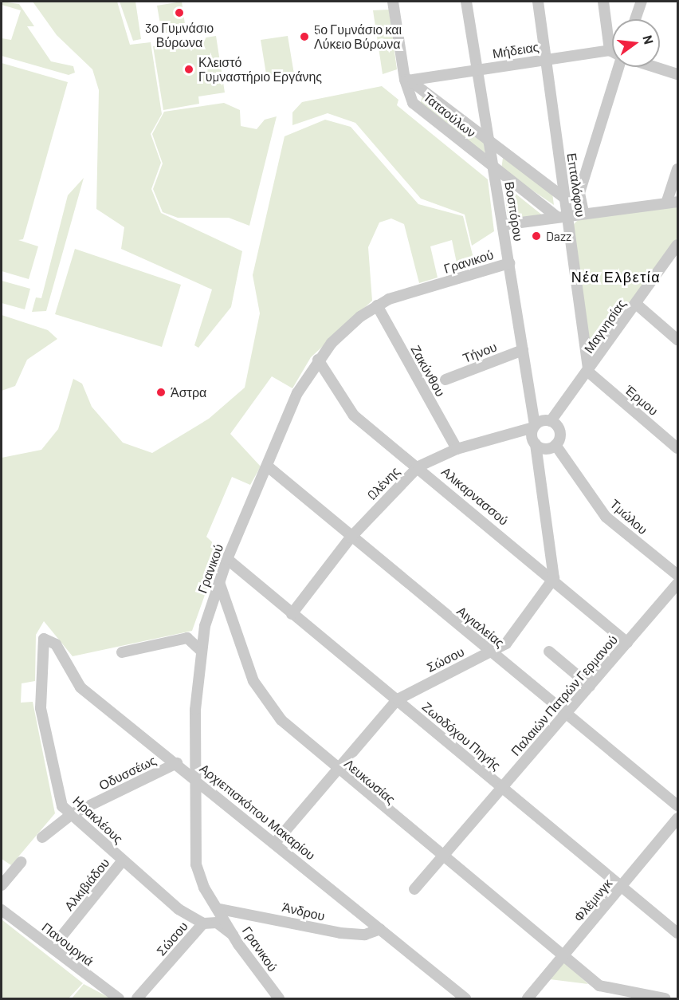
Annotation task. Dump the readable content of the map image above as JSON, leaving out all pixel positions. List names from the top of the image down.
{
  "streets": {
    "street": [
      "Μήδειας",
      "Ταταούλων",
      "Επταλόφου",
      "Βοσπόρου",
      "Γρανικού",
      "Μαγνησίας",
      "Τήνου",
      "Ζακύνθου",
      "Έρμου",
      "Ωλένης",
      "Αλικαρνασσού",
      "Τμώλου",
      "Αιγιαλείας",
      "Σώσου",
      "Παλαιών Πατρών Γερμανού",
      "Ζωοδόχου Πηγής",
      "Οδυσσέως",
      "Λευκωσίας",
      "Αρχιεπισκόπου Μακαρίου",
      "Ηρακλέους",
      "Αλκιβιάδου",
      "Φλέμινγκ",
      "Άνδρου",
      "Πανουργιά"
    ]
  },
  "crossings": [
    ["Μήδειας", "Ταταούλων"],
    ["Μήδειας", "Επταλόφου"],
    ["Μήδειας", "Βοσπόρου"],
    ["Ταταούλων", "Επταλόφου"],
    ["Ταταούλων", "Βοσπόρου"],
    ["Επταλόφου", "Μαγνησίας"],
    ["Επταλόφου", "Έρμου"],
    ["Βοσπόρου", "Γρανικού"],
    ["Βοσπόρου", "Μαγνησίας"],
    ["Βοσπόρου", "Τήνου"],
    ["Βοσπόρου", "Ωλένης"],
    ["Βοσπόρου", "Τμώλου"],
    ["Γρανικού", "Ζακύνθου"],
    ["Γρανικού", "Αλικαρνασσού"],
    ["Γρανικού", "Αιγιαλείας"],
    ["Γρανικού", "Σώσου"],
    ["Γρανικού", "Ζωοδόχου Πηγής"],
    ["Γρανικού", "Λευκωσίας"],
    ["Γρανικού", "Αρχιεπισκόπου Μακαρίου"],
    ["Γρανικού", "Άνδρου"],
    ["Μαγνησίας", "Έρμου"],
    ["Μαγνησίας", "Ωλένης"],
    ["Μαγνησίας", "Τμώλου"],
    ["Ζακύνθου", "Ωλένης"],
    ["Ωλένης", "Αλικαρνασσού"],
    ["Ωλένης", "Τμώλου"],
    ["Ωλένης", "Αιγιαλείας"],
    ["Ωλένης", "Ζωοδόχου Πηγής"],
    ["Αλικαρνασσού", "Σώσου"],
    ["Αλικαρνασσού", "Παλαιών Πατρών Γερμανού"],
    ["Αιγιαλείας", "Σώσου"],
    ["Αιγιαλείας", "Παλαιών Πατρών Γερμανού"],
    ["Σώσου", "Ζωοδόχου Πηγής"],
    ["Σώσου", "Λευκωσίας"],
    ["Σώσου", "Αρχιεπισκόπου Μακαρίου"],
    ["Σώσου", "Ηρακλέους"],
    ["Παλαιών Πατρών Γερμανού", "Ζωοδόχου Πηγής"],
    ["Παλαιών Πατρών Γερμανού", "Λευκωσίας"],
    ["Ζωοδόχου Πηγής", "Φλέμινγκ"],
    ["Οδυσσέως", "Αρχιεπισκόπου Μακαρίου"],
    ["Οδυσσέως", "Ηρακλέους"],
    ["Λευκωσίας", "Φλέμινγκ"],
    ["Αρχιεπισκόπου Μακαρίου", "Ηρακλέους"],
    ["Αρχιεπισκόπου Μακαρίου", "Άνδρου"],
    ["Ηρακλέους", "Αλκιβιάδου"],
    ["Αλκιβιάδου", "Πανουργιά"]
  ],
  "districts": ["Νέα Ελβετία"],
  "places": [
    "3ο Γυμνάσιο Βύρωνα",
    "5ο Γυμνάσιο και Λύκειο Βύρωνα",
    "Κλειστό Γυμναστήριο Εργάνης",
    "Dazz",
    "Άστρα"
  ],
  "north": "right"
}
